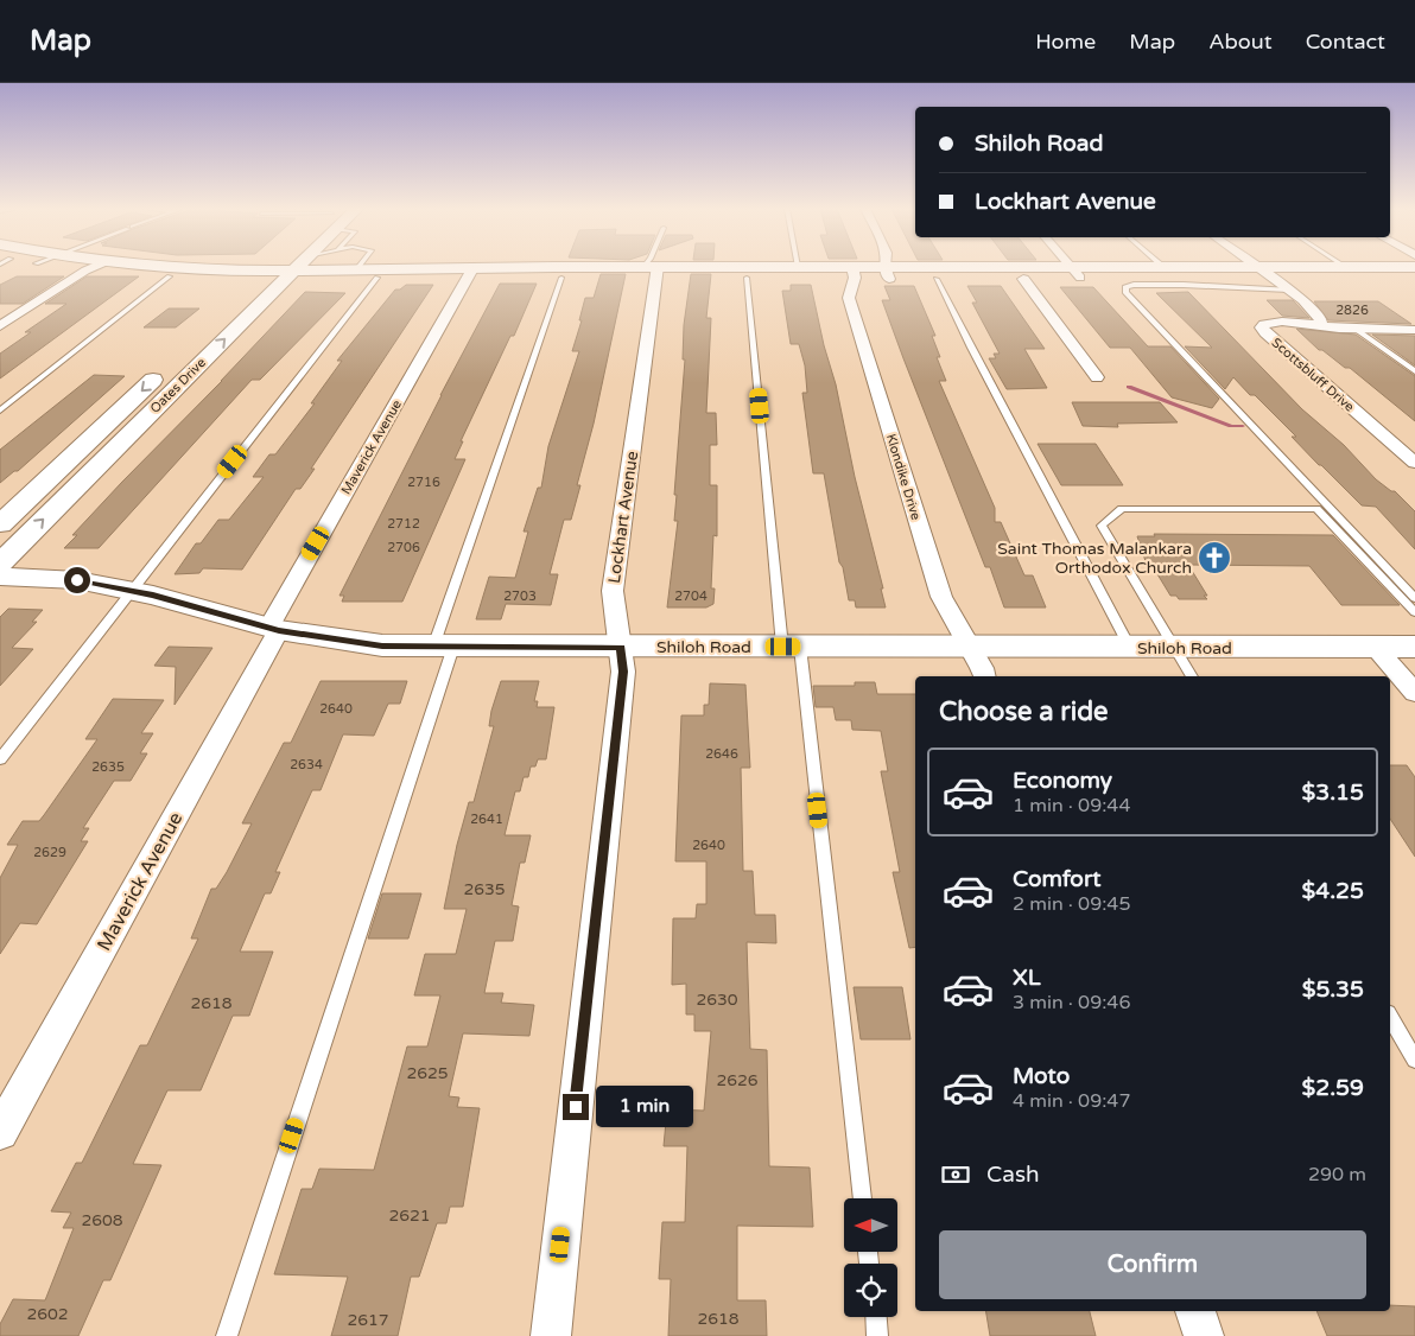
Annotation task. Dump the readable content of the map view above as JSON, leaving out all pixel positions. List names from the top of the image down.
{
  "streets": {
    "main road": ["Oates Drive", "Shiloh Road"],
    "street": [
      "Scottsbluff Drive",
      "Maverick Avenue",
      "Klondike Drive",
      "Lockhart Avenue"
    ]
  },
  "crossings": [
    ["Maverick Avenue", "Shiloh Road"],
    ["Klondike Drive", "Shiloh Road"],
    ["Lockhart Avenue", "Shiloh Road"]
  ],
  "places": {
    "church": ["Saint Thomas Malankara Orthodox Church"]
  },
  "house_numbers": [
    "2826",
    "2716",
    "2712",
    "2706",
    "2703",
    "2704",
    "2640",
    "2646",
    "2634",
    "2635",
    "2641",
    "2640",
    "2629",
    "2635",
    "2630",
    "2618",
    "2625",
    "2626",
    "2621",
    "2608",
    "2602",
    "2618",
    "2617"
  ],
  "north": "left",
  "page": {
    "header": "Map",
    "nav": [
      "Home",
      "Map",
      "About",
      "Contact"
    ],
    "banner": ["Shiloh Road", "Lockhart Avenue"],
    "heading": "Choose a ride",
    "list": [
      {
        "name": "Economy",
        "note": "1 min · 09:44",
        "value": "$3.15"
      },
      {
        "name": "Comfort",
        "note": "2 min · 09:45",
        "value": "$4.25"
      },
      {
        "name": "XL",
        "note": "3 min · 09:46",
        "value": "$5.35"
      },
      {
        "name": "Moto",
        "note": "4 min · 09:47",
        "value": "$2.59"
      }
    ],
    "bubble": "1 min",
    "pay": ["Cash", "290 m"],
    "buttons": "Confirm"
  }
}
